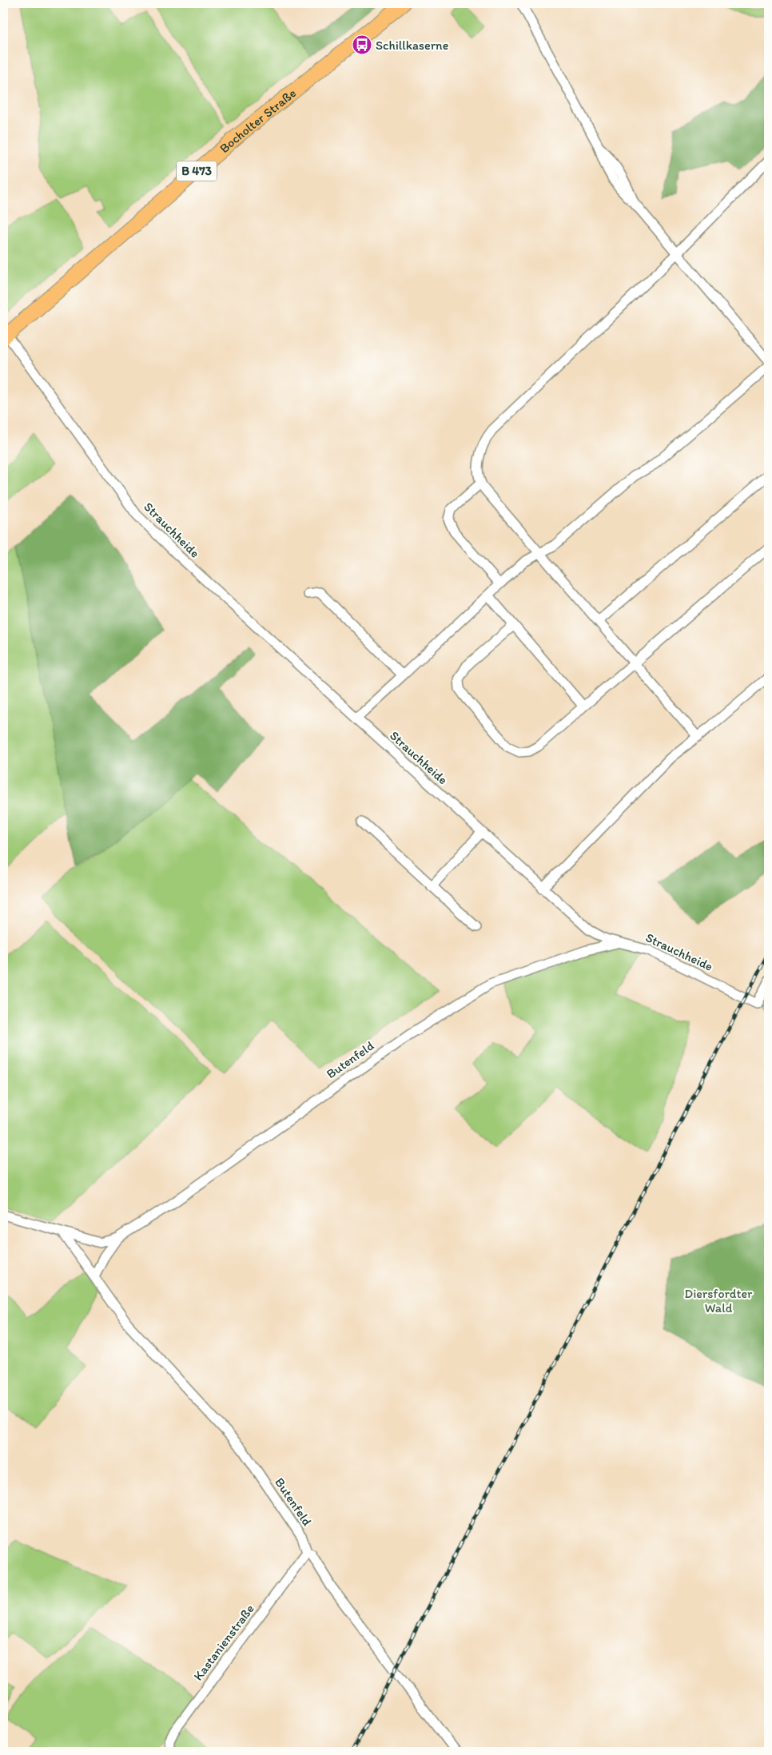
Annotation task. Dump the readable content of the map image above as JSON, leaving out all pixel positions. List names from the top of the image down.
{
  "streets": {
    "main road": ["Bocholter Straße", "B 473"],
    "street": ["Strauchheide", "Butenfeld", "Kastanienstraße"]
  },
  "crossings": [
    ["Bocholter Straße", "Strauchheide"],
    ["Strauchheide", "Butenfeld"],
    ["Butenfeld", "Kastanienstraße"]
  ],
  "parks": ["Diersfordter Wald"],
  "places": {
    "bus stop": ["Schillkaserne"]
  }
}
